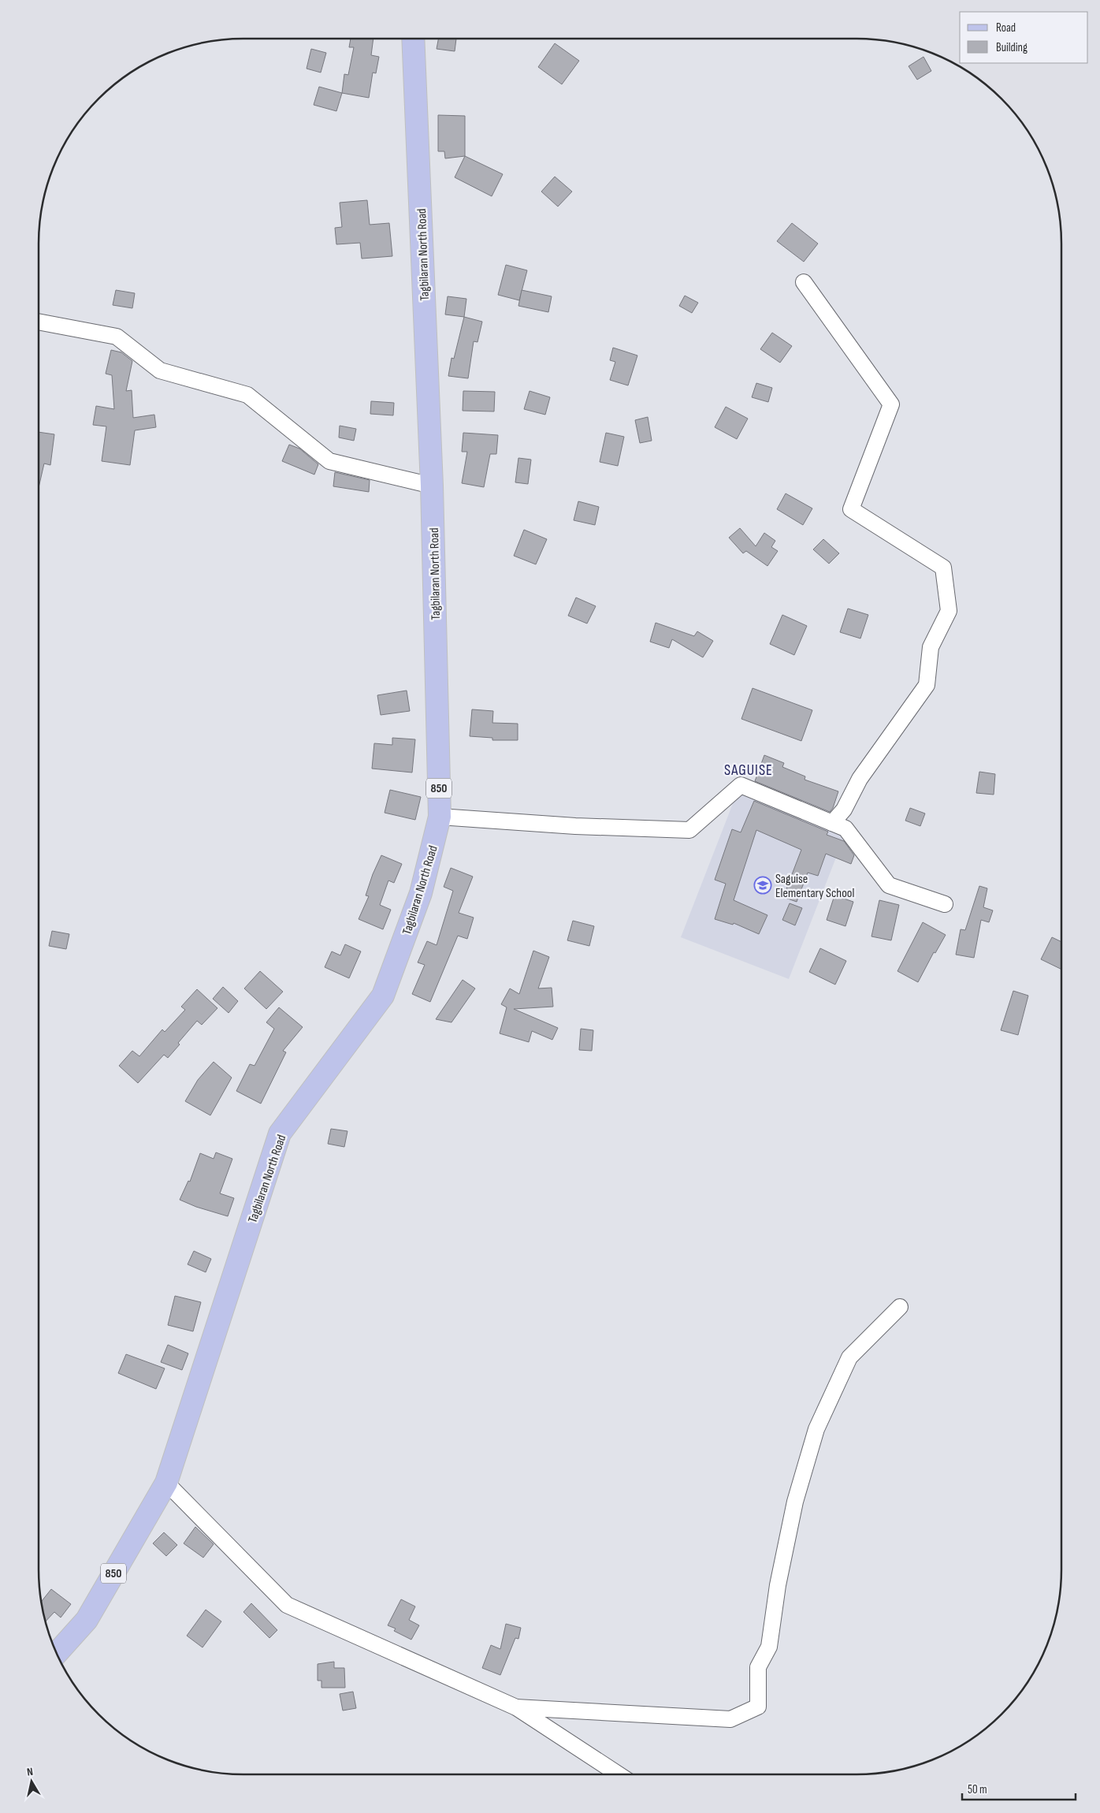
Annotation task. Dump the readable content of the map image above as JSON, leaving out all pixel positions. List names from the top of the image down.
{
  "streets": {
    "main road": ["Tagbilaran North Road", "850"]
  },
  "districts": ["SAGUISE"],
  "places": {
    "school or university": ["Saguise Elementary School"]
  },
  "legend": ["Road", "Building"],
  "scale_bar": "50 m",
  "north": "top"
}
